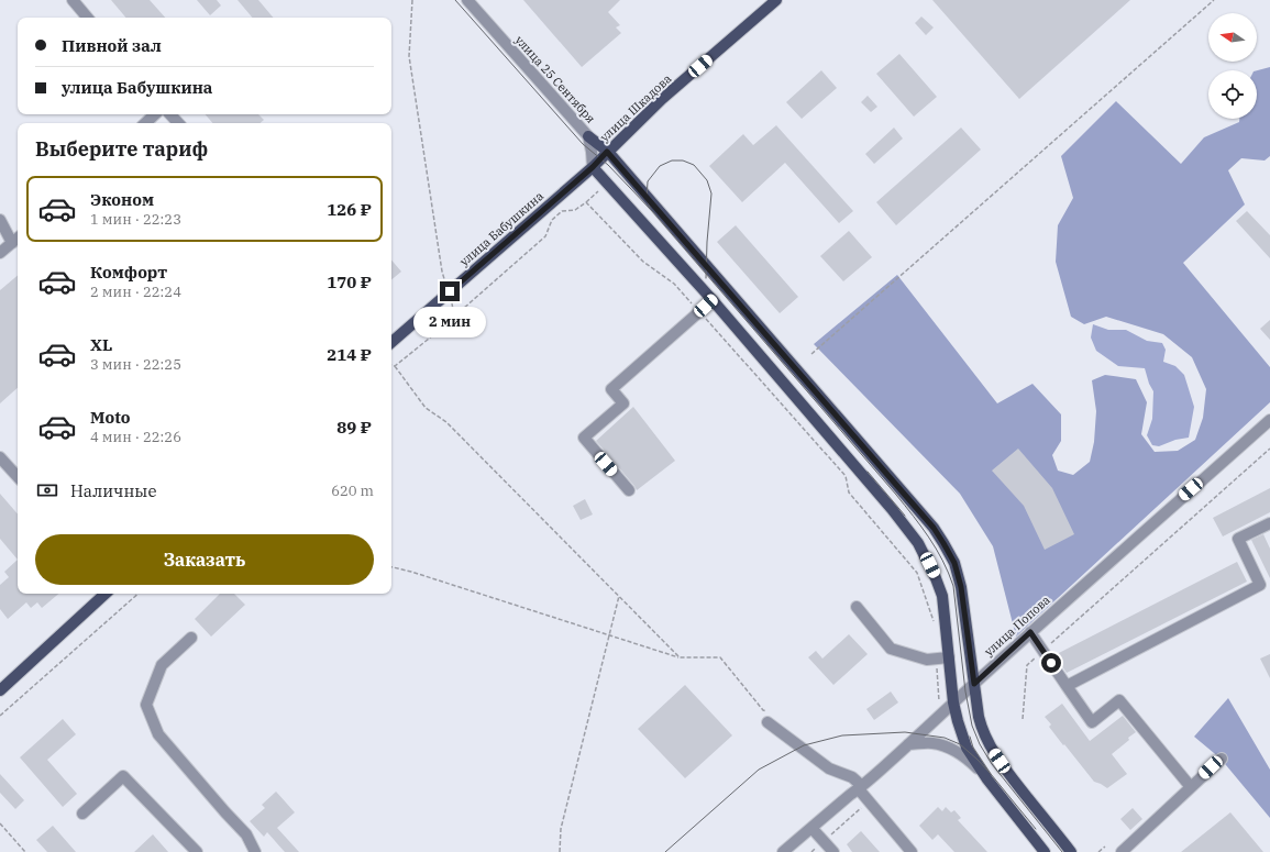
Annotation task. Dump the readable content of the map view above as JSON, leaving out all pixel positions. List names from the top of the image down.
{
  "streets": {
    "main road": ["улица Шкадова", "улица Бабушкина"],
    "street": ["улица 25 Сентября", "улица Попова"]
  },
  "crossings": [
    ["улица 25 Сентября", "улица Шкадова"],
    ["улица 25 Сентября", "улица Бабушкина"],
    ["улица Шкадова", "улица Бабушкина"]
  ],
  "north": "left",
  "page": {
    "banner": ["Пивной зал", "улица Бабушкина"],
    "heading": "Выберите тариф",
    "list": [
      {
        "name": "Эконом",
        "note": "1 мин · 22:23",
        "value": "126 ₽"
      },
      {
        "name": "Комфорт",
        "note": "2 мин · 22:24",
        "value": "170 ₽"
      },
      {
        "name": "XL",
        "note": "3 мин · 22:25",
        "value": "214 ₽"
      },
      {
        "name": "Moto",
        "note": "4 мин · 22:26",
        "value": "89 ₽"
      }
    ],
    "bubble": "2 мин",
    "pay": ["Наличные", "620 m"],
    "buttons": "Заказать"
  }
}
